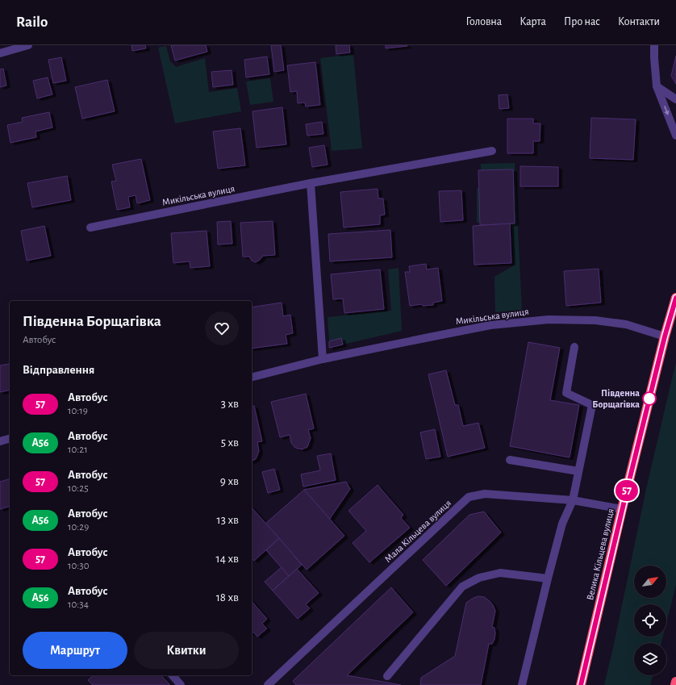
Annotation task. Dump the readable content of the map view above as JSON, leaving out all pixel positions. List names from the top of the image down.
{
  "streets": {
    "highway": ["Велика Кільцева вулиця"],
    "street": ["Микільська вулиця", "Мала Кільцева вулиця"]
  },
  "crossings": [
    ["Микільська вулиця", "Велика Кільцева вулиця"],
    ["Мала Кільцева вулиця", "Велика Кільцева вулиця"]
  ],
  "places": ["Південна Борщагівка"],
  "lines": ["bus line 57"],
  "north": "top right",
  "page": {
    "header": "Railo",
    "nav": [
      "Головна",
      "Карта",
      "Про нас",
      "Контакти"
    ],
    "on_map": "57",
    "heading": [
      ["Південна Борщагівка", "Автобус"],
      "Відправлення"
    ],
    "list": [
      {
        "mark": "57",
        "name": "Автобус",
        "note": "10:19",
        "value": "3 хв"
      },
      {
        "mark": "A56",
        "name": "Автобус",
        "note": "10:21",
        "value": "5 хв"
      },
      {
        "mark": "57",
        "name": "Автобус",
        "note": "10:25",
        "value": "9 хв"
      },
      {
        "mark": "A56",
        "name": "Автобус",
        "note": "10:29",
        "value": "13 хв"
      },
      {
        "mark": "57",
        "name": "Автобус",
        "note": "10:30",
        "value": "14 хв"
      },
      {
        "mark": "A56",
        "name": "Автобус",
        "note": "10:34",
        "value": "18 хв"
      }
    ],
    "buttons": ["Маршрут", "Квитки"]
  }
}
